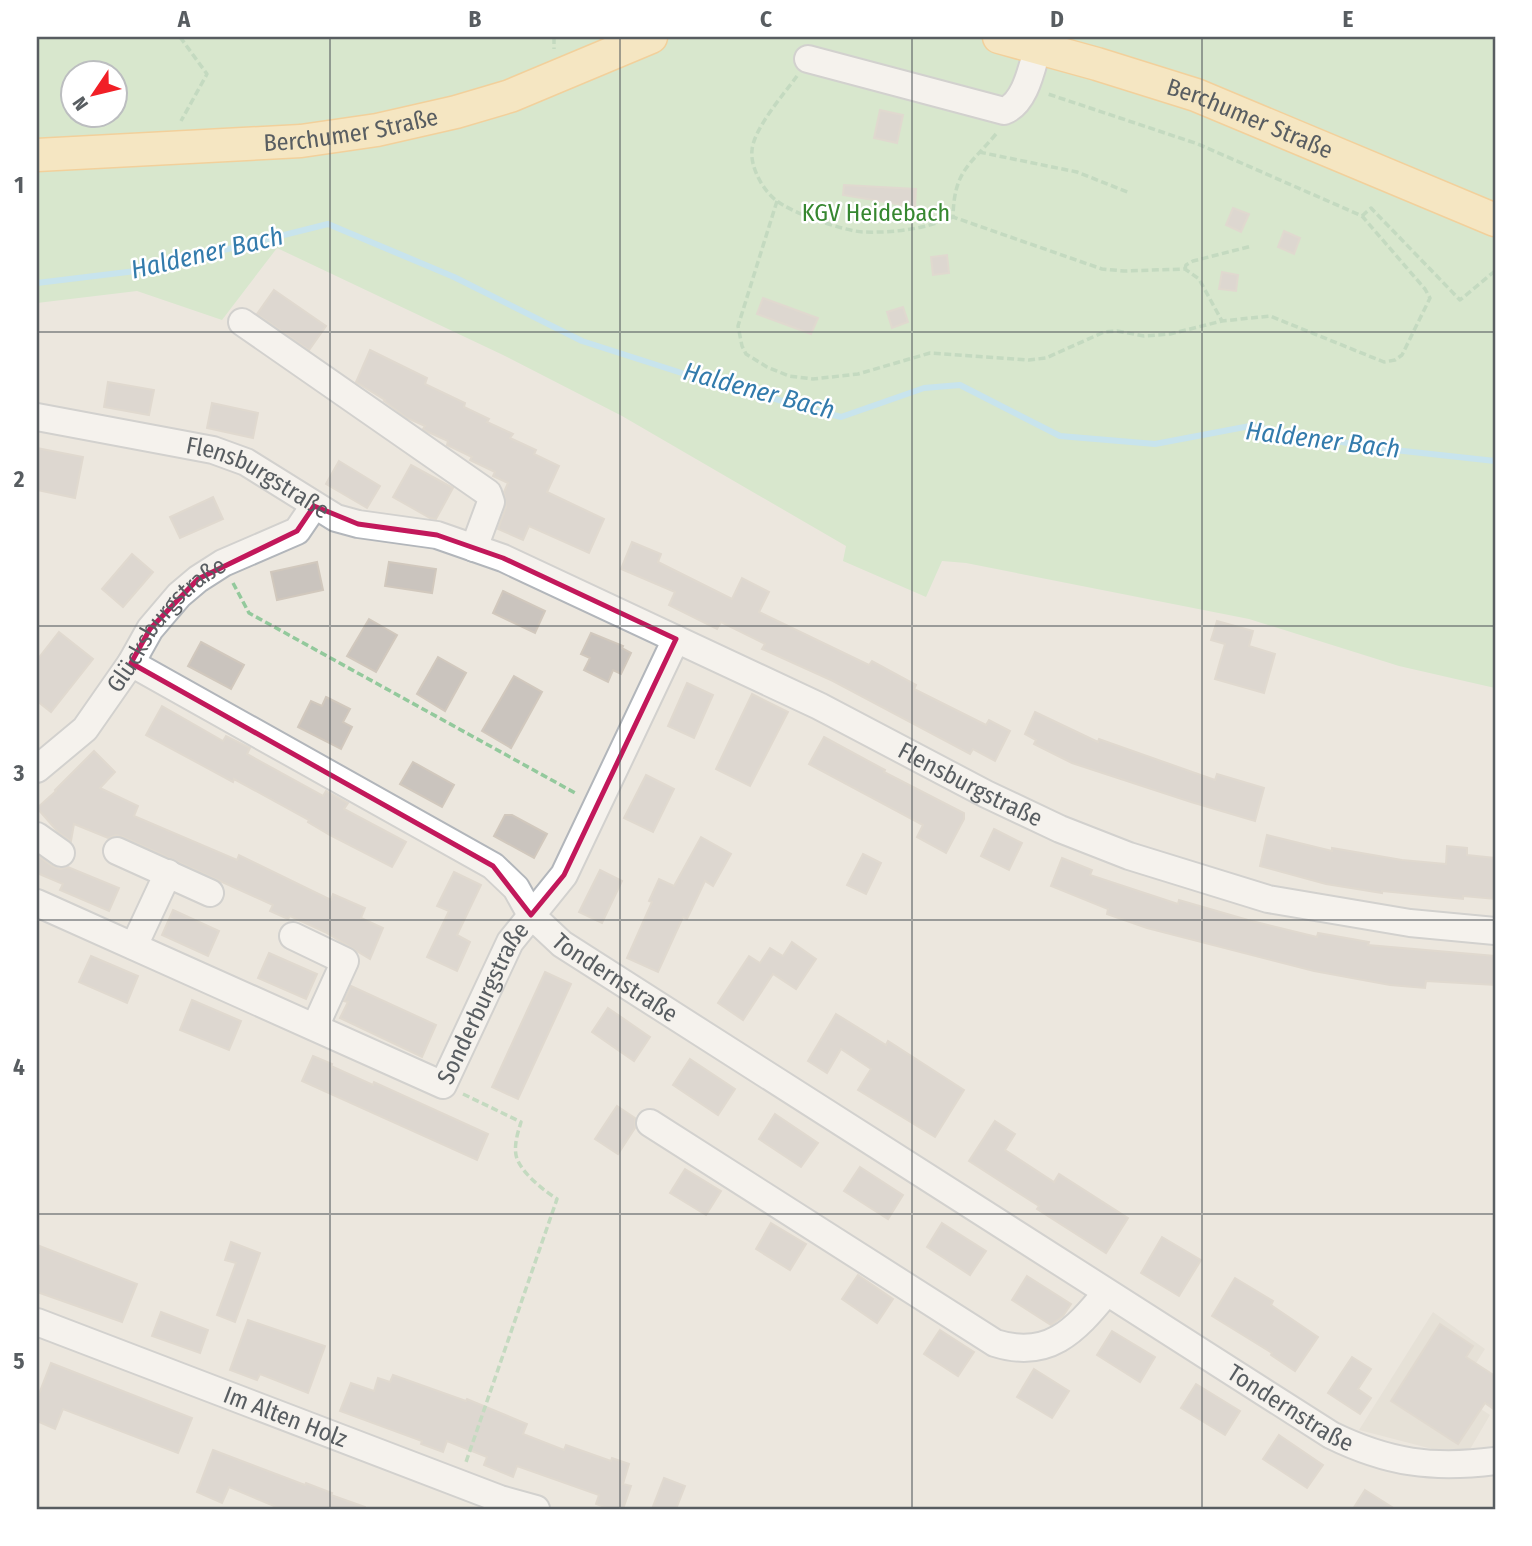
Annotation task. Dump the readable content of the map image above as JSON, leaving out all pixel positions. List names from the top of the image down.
{
  "streets": {
    "main road": ["Berchumer Straße"],
    "street": [
      "Flensburgstraße",
      "Glücksburgstraße",
      "Tondernstraße",
      "Sonderburgstraße",
      "Im Alten Holz"
    ]
  },
  "crossings": [
    ["Flensburgstraße", "Glücksburgstraße"],
    ["Flensburgstraße", "Sonderburgstraße"],
    ["Glücksburgstraße", "Tondernstraße"],
    ["Tondernstraße", "Sonderburgstraße"]
  ],
  "water": ["Haldener Bach"],
  "parks": ["KGV Heidebach"],
  "north": "bottom left",
  "grid": {
    "columns": [
      "A",
      "B",
      "C",
      "D",
      "E"
    ],
    "rows": [
      "1",
      "2",
      "3",
      "4",
      "5"
    ]
  }
}
